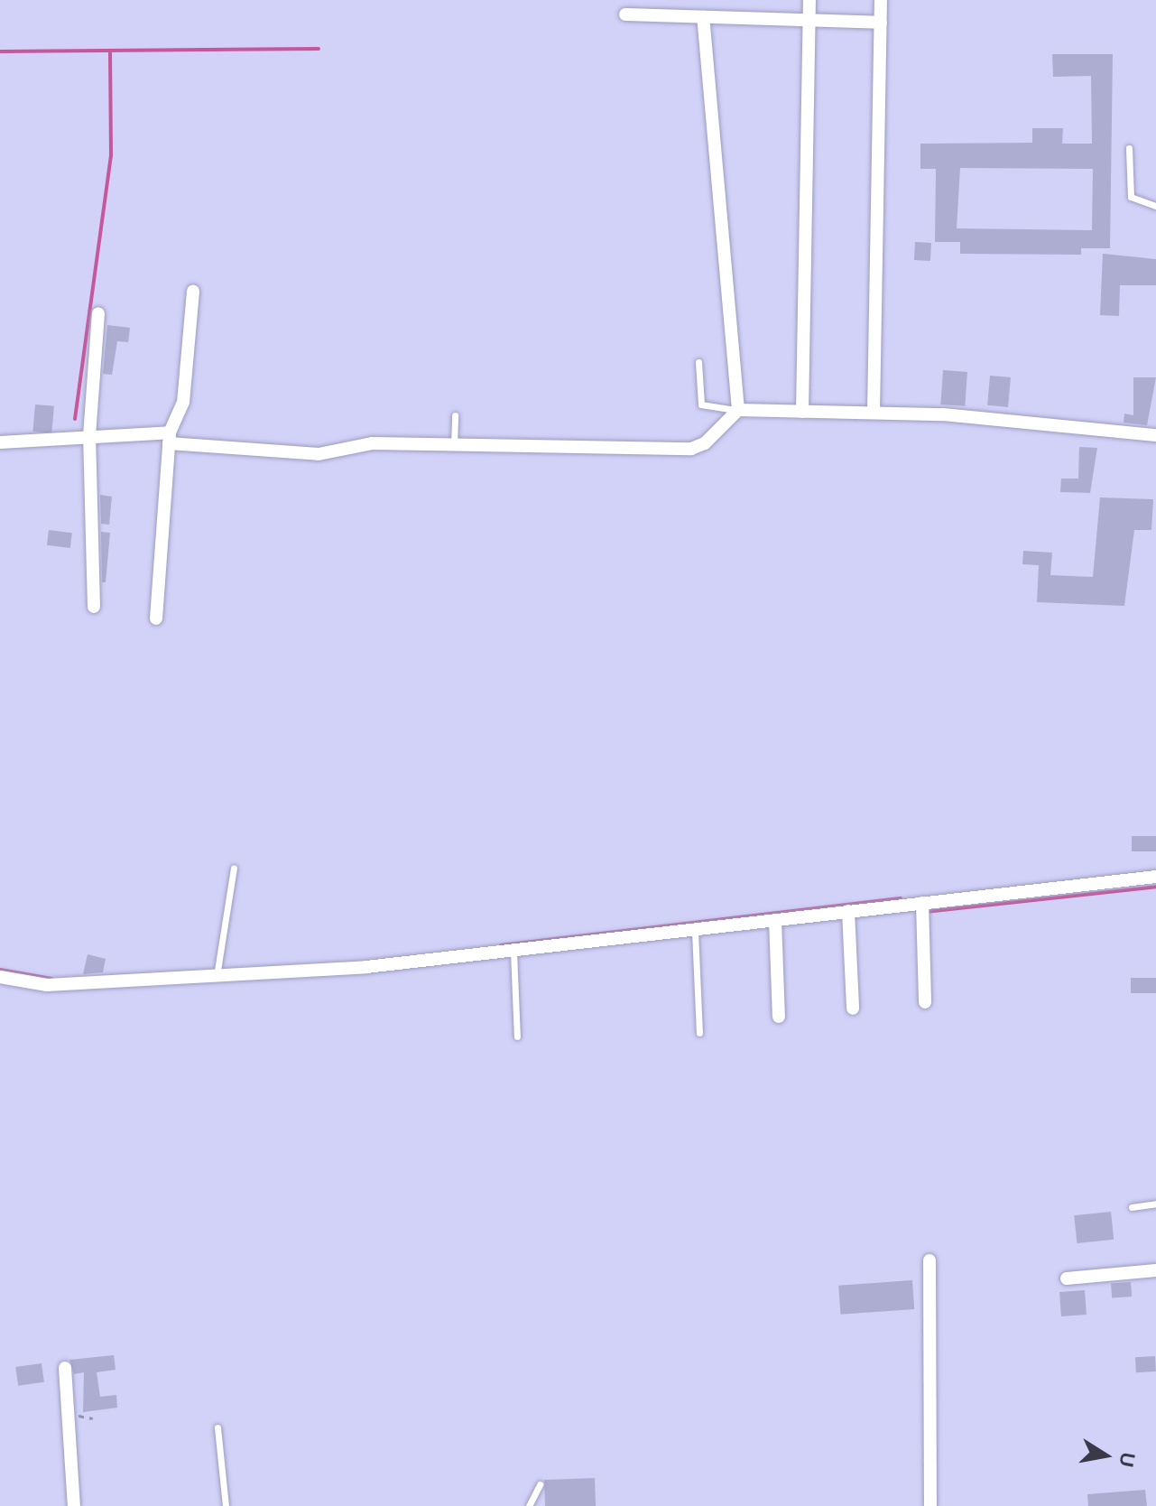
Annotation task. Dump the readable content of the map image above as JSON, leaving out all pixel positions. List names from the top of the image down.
{
  "north": "right"
}
